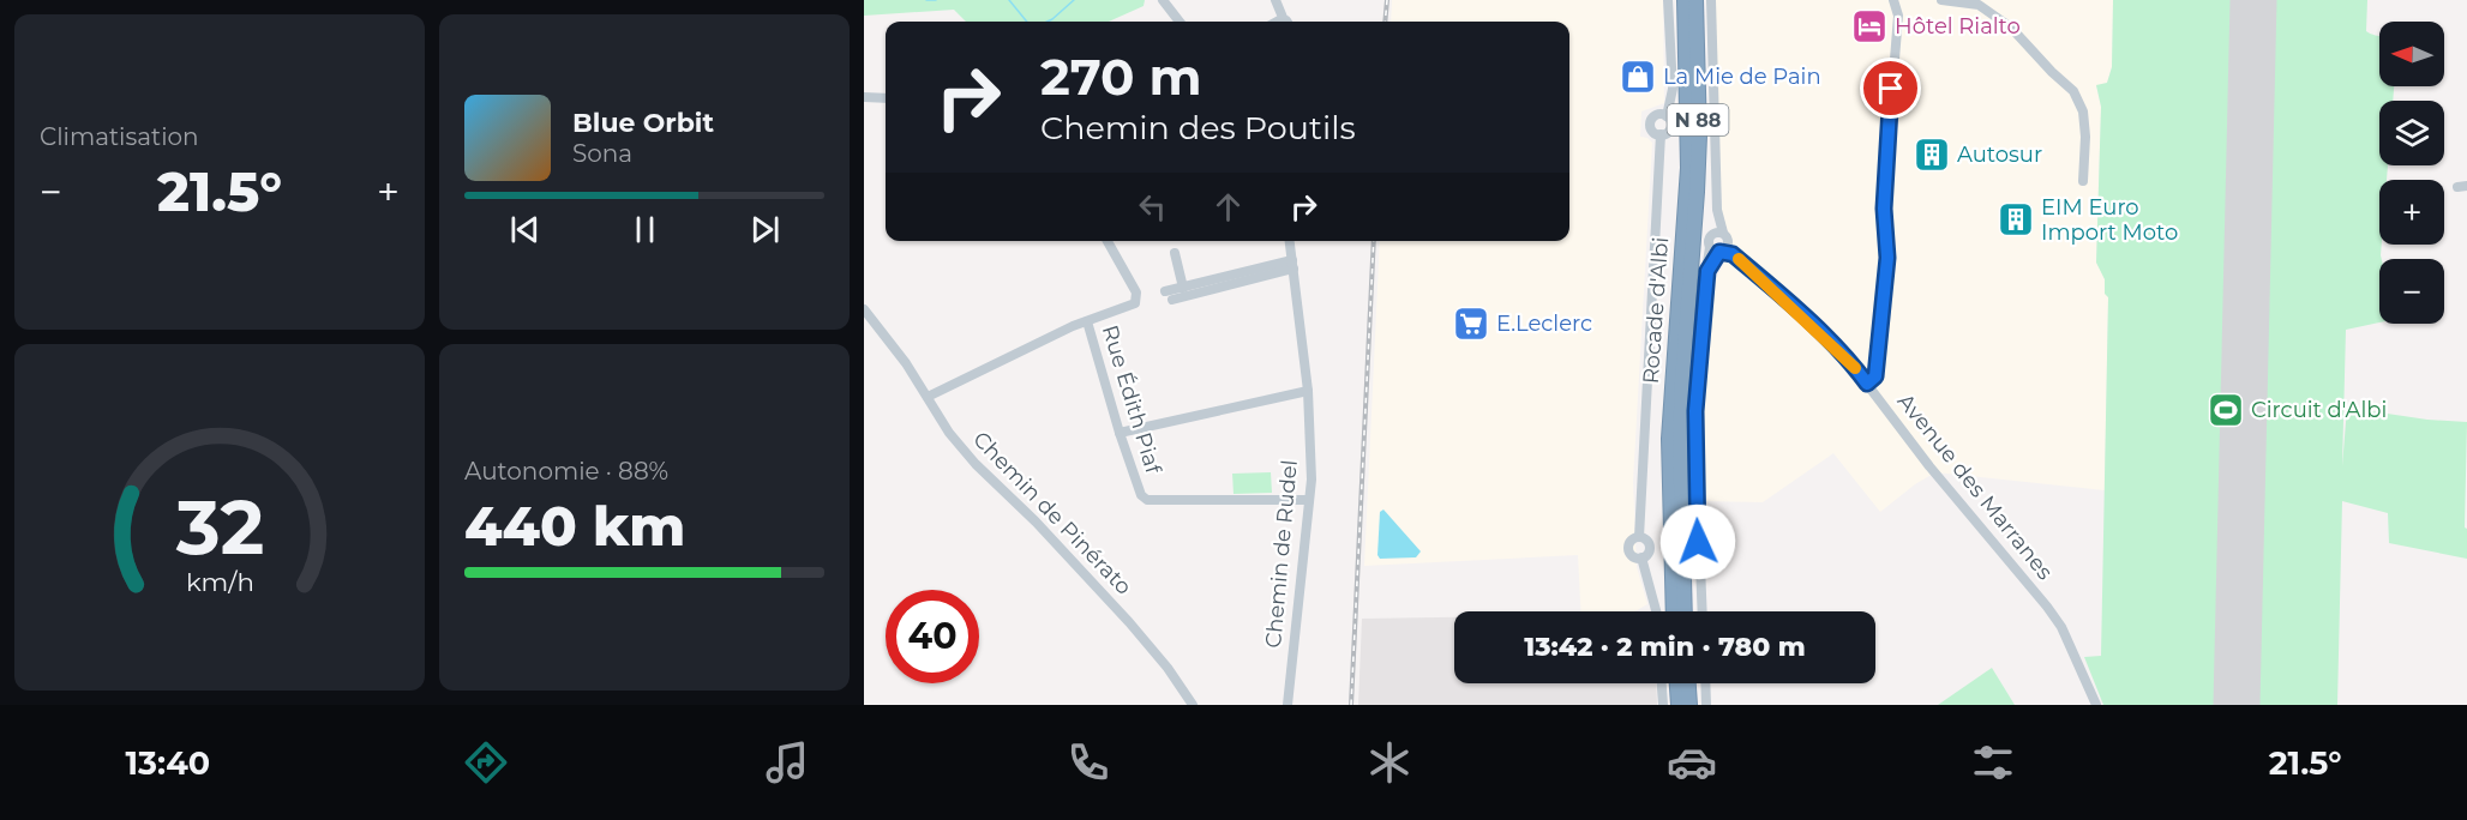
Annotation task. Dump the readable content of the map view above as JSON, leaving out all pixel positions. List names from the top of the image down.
{
  "streets": {
    "highway": ["N 88", "Rocade d'Albi"],
    "street": [
      "Rue Édith Piaf",
      "Avenue des Marranes",
      "Chemin de Pinérato",
      "Chemin de Rudel"
    ]
  },
  "crossings": [
    ["Rue Édith Piaf", "Chemin de Pinérato"],
    ["Rue Édith Piaf", "Chemin de Rudel"]
  ],
  "places": {
    "hotel": ["Hôtel Rialto"],
    "shop": ["La Mie de Pain"],
    "building": ["Autosur", "EIM Euro Import Moto"],
    "supermarket": ["E.Leclerc"],
    "sports": ["Circuit d'Albi"]
  },
  "north": "left",
  "page": {
    "tile": [
      "Climatisation",
      ["Autonomie · 88%", "440 km"]
    ],
    "map_buttons": ["+", "−"],
    "turn": ["270 m", "Chemin des Poutils"],
    "song": ["Blue Orbit", "Sona"],
    "heat": ["−", "21.5°", "+"],
    "limit": "40",
    "trip": "13:42 · 2 min · 780 m",
    "tabs": ["13:40", "21.5°"],
    "gauge": ["32", "km/h"]
  }
}
